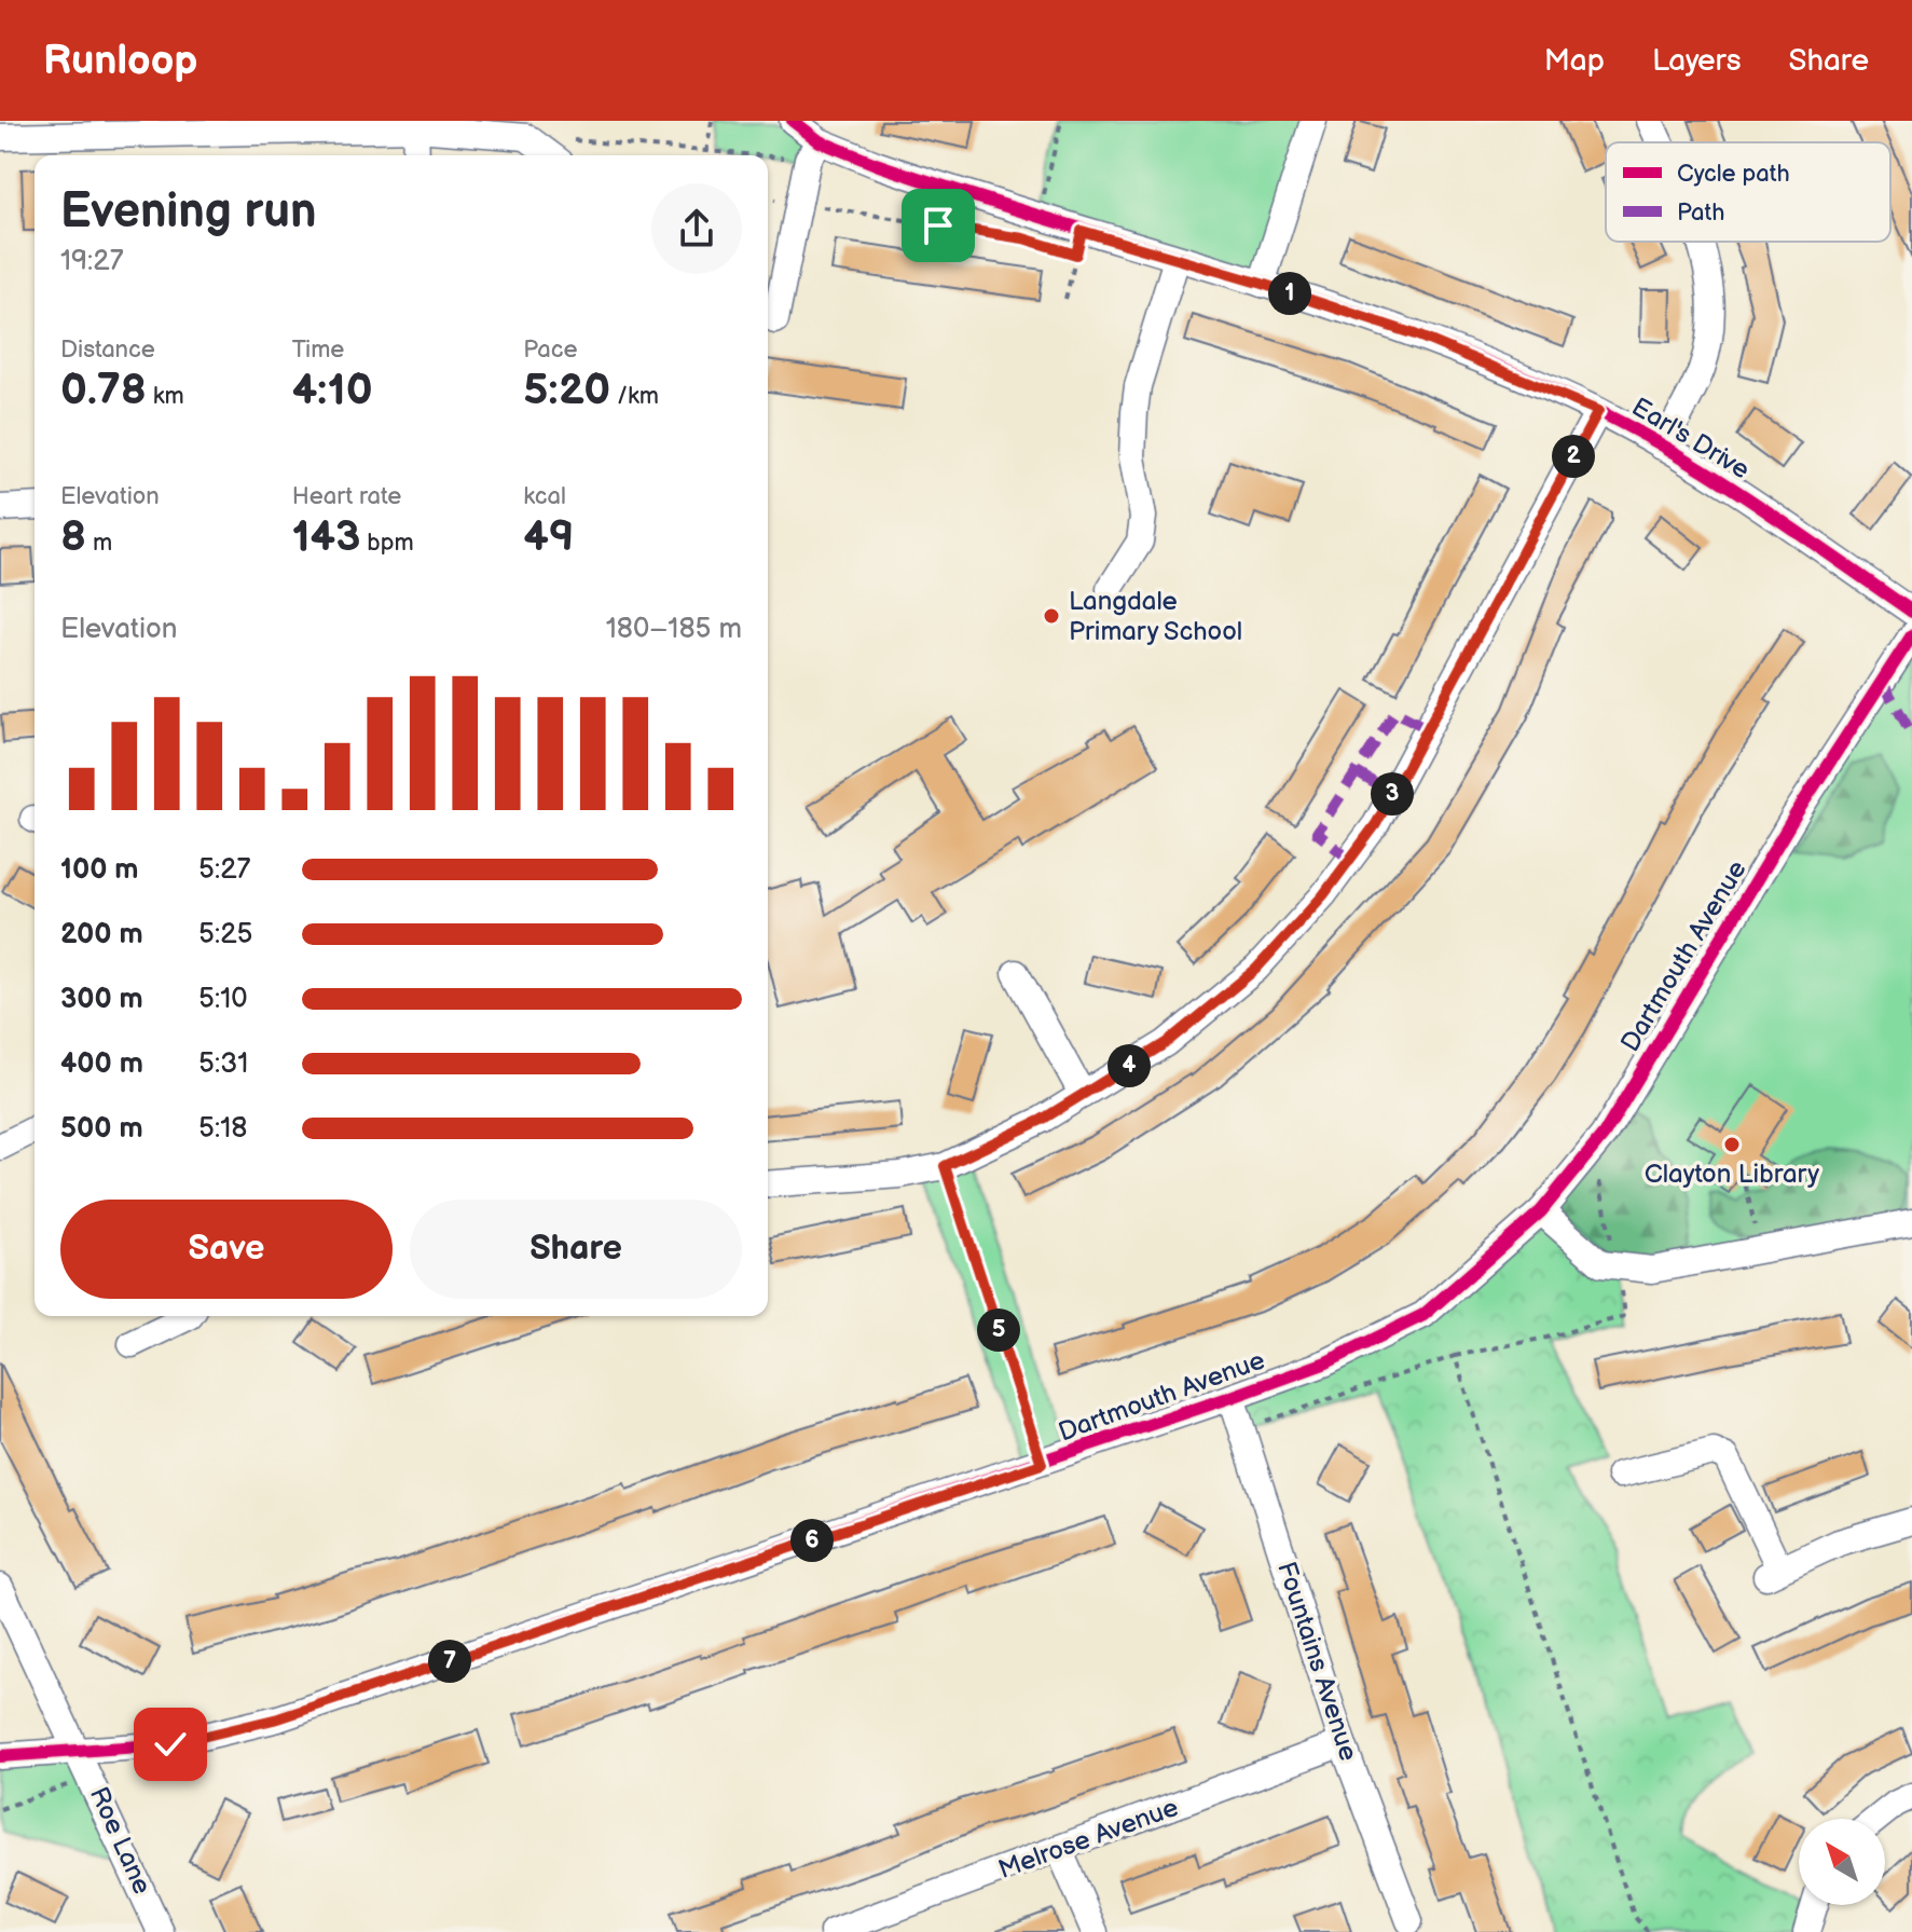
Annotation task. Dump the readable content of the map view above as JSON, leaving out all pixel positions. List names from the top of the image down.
{
  "streets": {
    "street": [
      "Earl's Drive",
      "Dartmouth Avenue",
      "Fountains Avenue",
      "Melrose Avenue",
      "Roe Lane"
    ]
  },
  "crossings": [
    ["Dartmouth Avenue", "Fountains Avenue"],
    ["Dartmouth Avenue", "Roe Lane"],
    ["Fountains Avenue", "Melrose Avenue"]
  ],
  "places": ["Langdale Primary School", "Clayton Library"],
  "legend": ["Cycle path", "Path"],
  "north": "top left",
  "page": {
    "header": "Runloop",
    "nav": ["Map", "Layers", "Share"],
    "heading": ["Evening run", "19:27"],
    "pins": [
      "1",
      "2",
      "3",
      "4",
      "5",
      "6",
      "7"
    ],
    "stats": [
      ["Distance", "0.78 km"],
      ["Time", "4:10"],
      ["Pace", "5:20 /km"],
      ["Elevation", "8 m"],
      ["Heart rate", "143 bpm"],
      ["kcal", "49"]
    ],
    "chart": ["Elevation", "180–185 m"],
    "list": [
      {
        "name": "100 m",
        "note": "5:27"
      },
      {
        "name": "200 m",
        "note": "5:25"
      },
      {
        "name": "300 m",
        "note": "5:10"
      },
      {
        "name": "400 m",
        "note": "5:31"
      },
      {
        "name": "500 m",
        "note": "5:18"
      }
    ],
    "buttons": ["Save", "Share"]
  }
}
